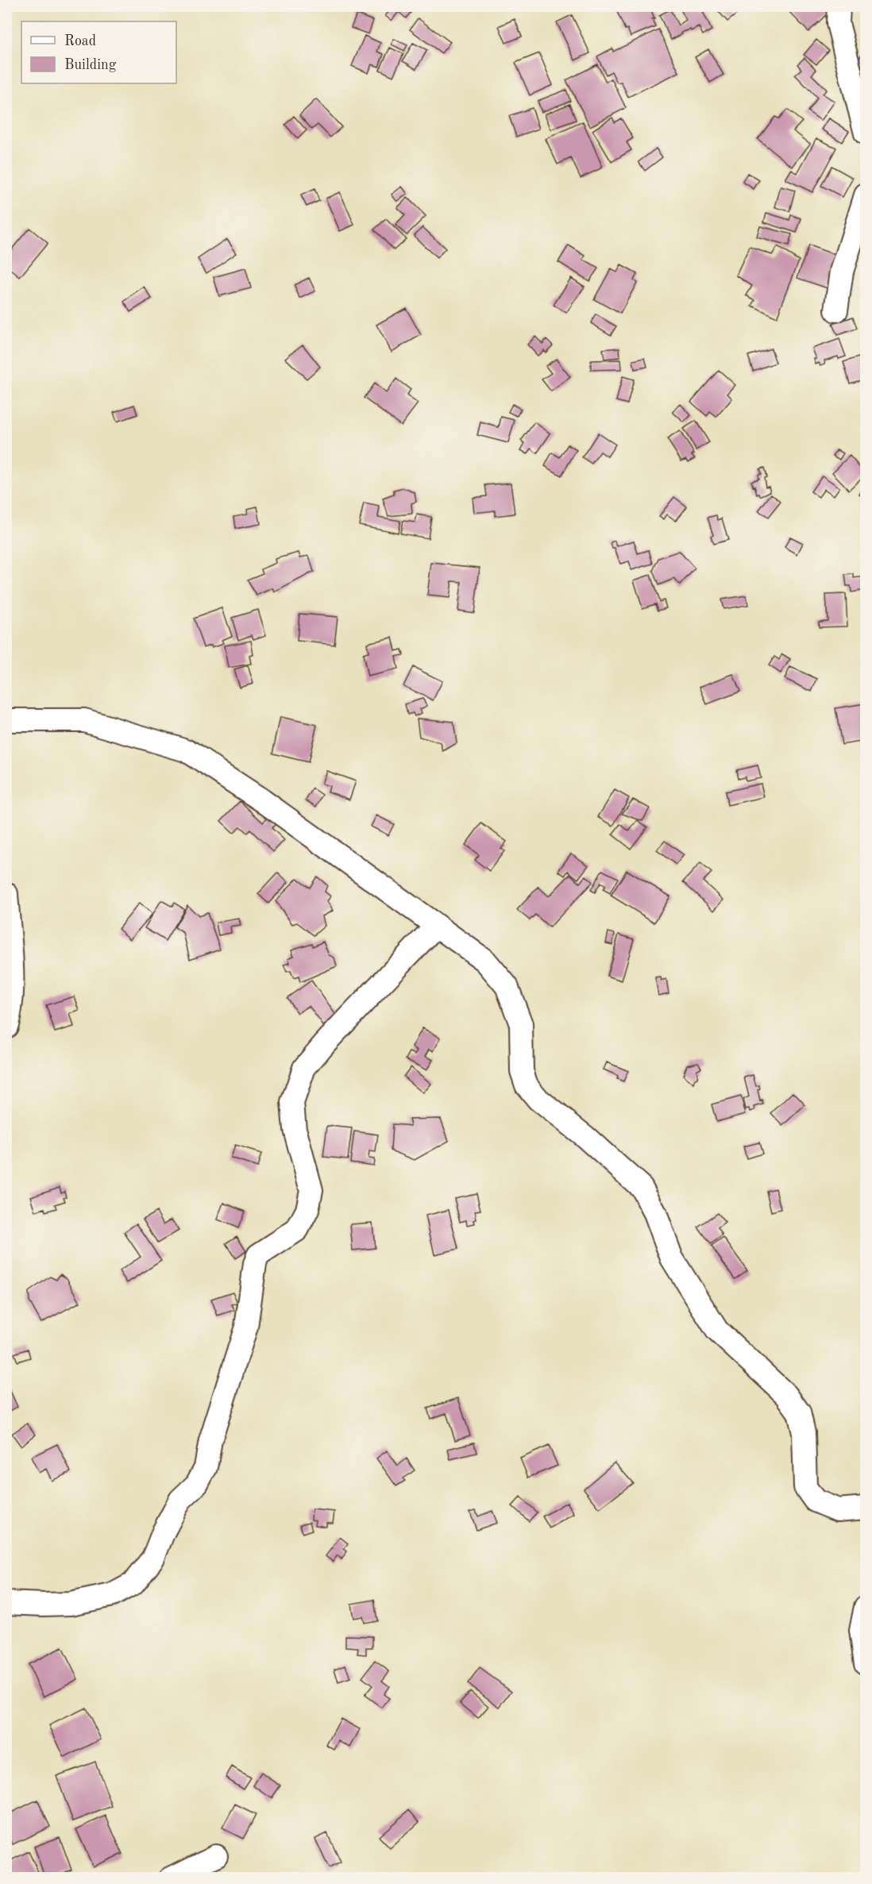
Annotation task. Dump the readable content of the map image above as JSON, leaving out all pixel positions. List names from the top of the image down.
{
  "legend": ["Road", "Building"]
}
